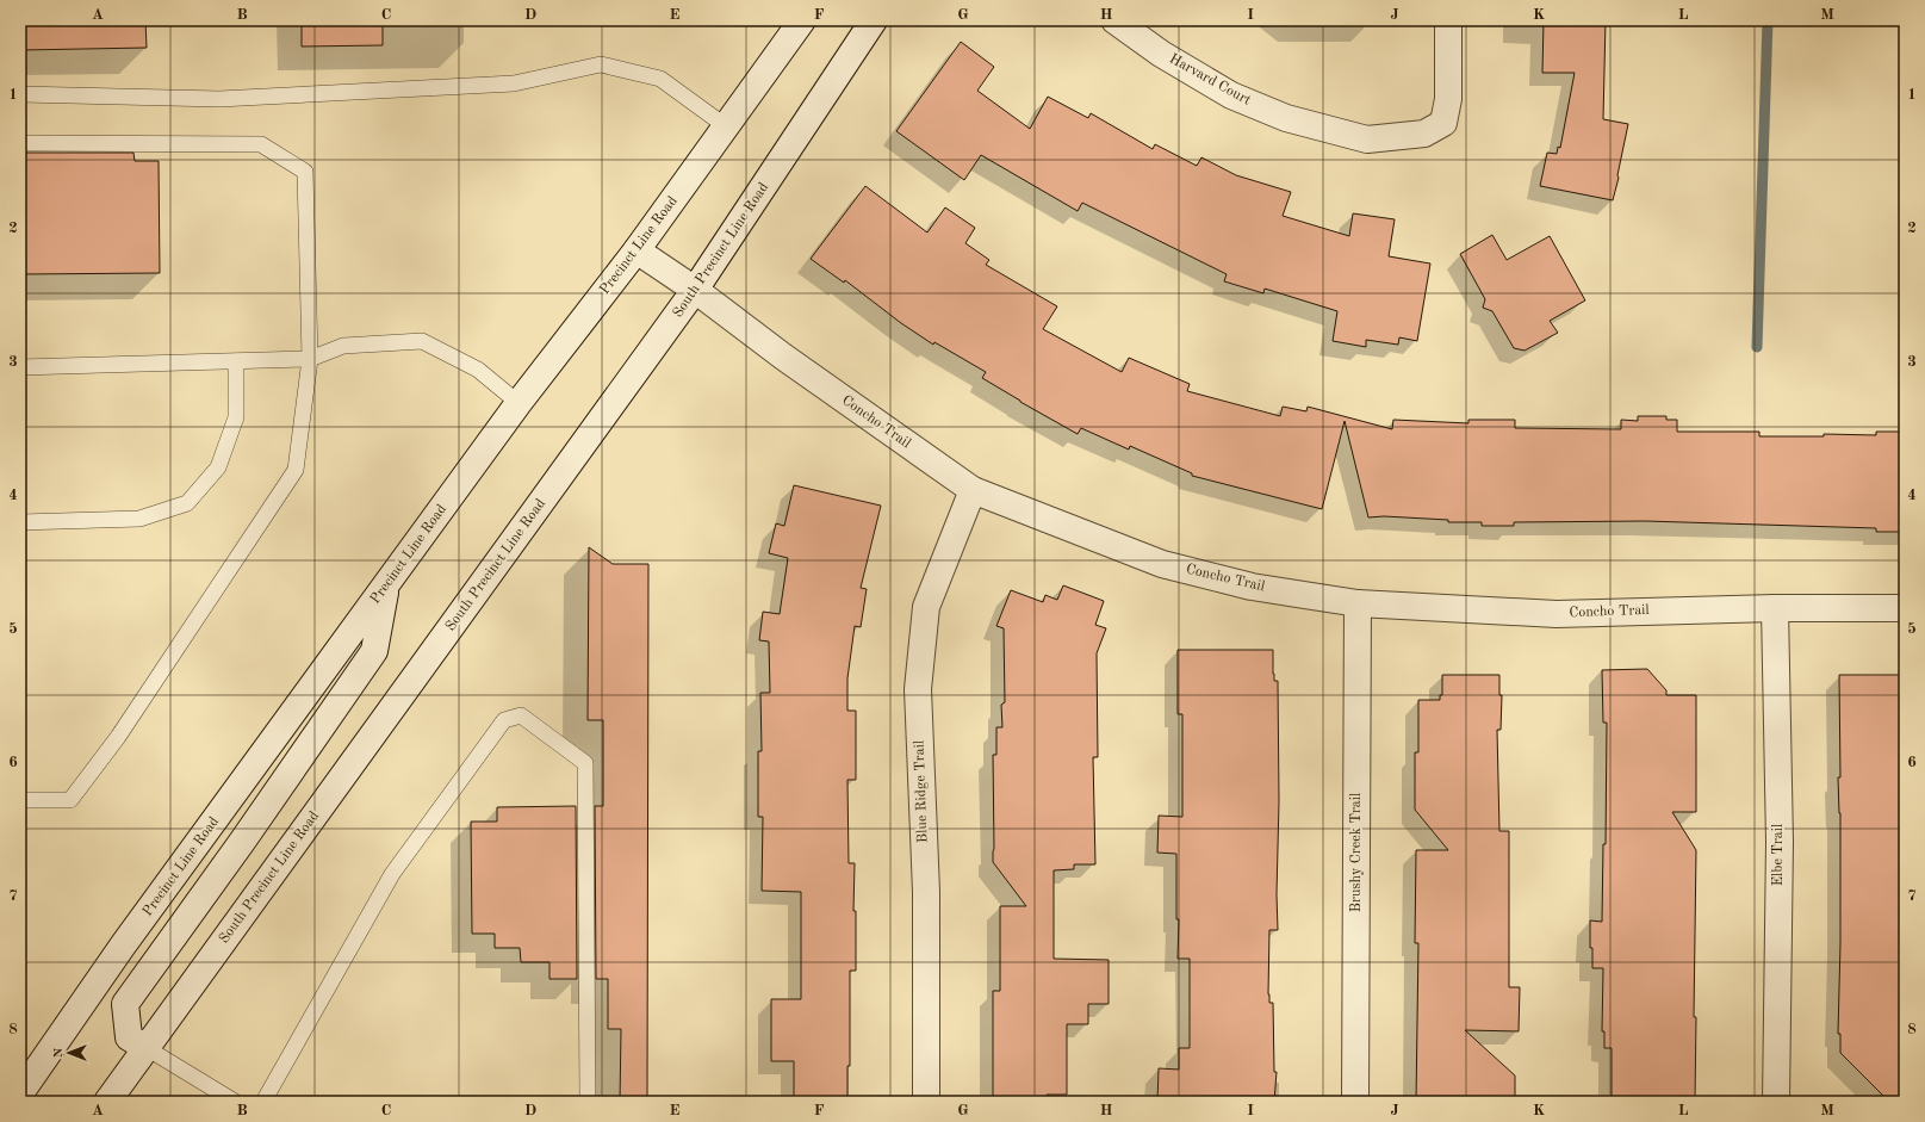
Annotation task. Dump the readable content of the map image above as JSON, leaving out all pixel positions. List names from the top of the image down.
{
  "streets": {
    "street": [
      "Harvard Court",
      "Precinct Line Road",
      "South Precinct Line Road",
      "Concho Trail",
      "Blue Ridge Trail",
      "Brushy Creek Trail",
      "Elbe Trail"
    ]
  },
  "crossings": [
    ["Precinct Line Road", "Concho Trail"],
    ["South Precinct Line Road", "Concho Trail"],
    ["Concho Trail", "Blue Ridge Trail"],
    ["Concho Trail", "Brushy Creek Trail"],
    ["Concho Trail", "Elbe Trail"]
  ],
  "north": "left",
  "grid": {
    "columns": [
      "A",
      "B",
      "C",
      "D",
      "E",
      "F",
      "G",
      "H",
      "I",
      "J",
      "K",
      "L",
      "M"
    ],
    "rows": [
      "1",
      "2",
      "3",
      "4",
      "5",
      "6",
      "7",
      "8"
    ]
  }
}
